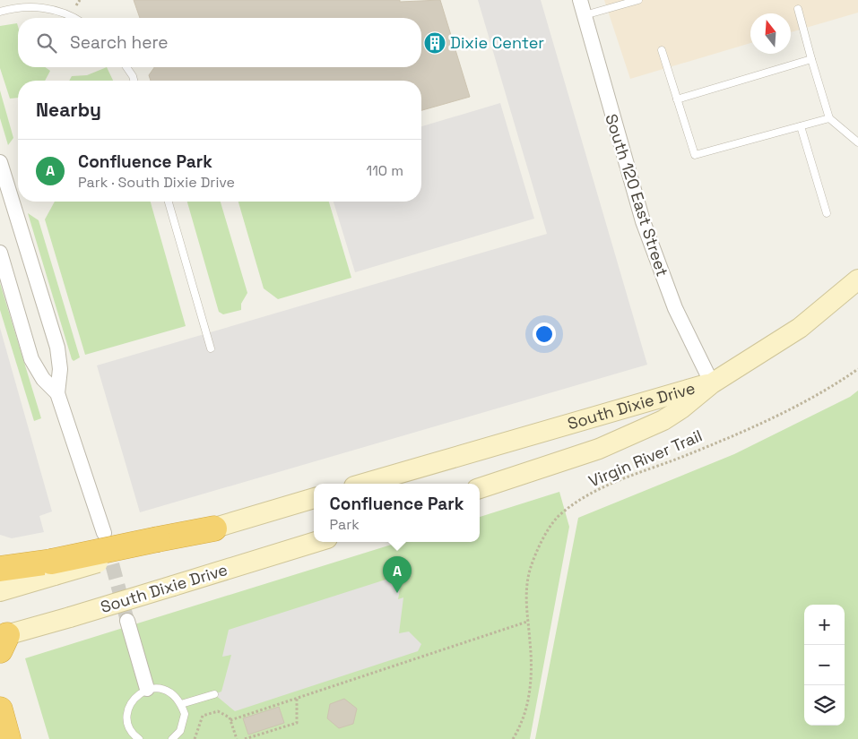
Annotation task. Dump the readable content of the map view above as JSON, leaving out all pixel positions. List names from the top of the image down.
{
  "streets": {
    "main road": ["South Dixie Drive"],
    "street": ["South 120 East Street"],
    "path": ["Virgin River Trail"]
  },
  "crossings": [
    ["South 120 East Street", "South Dixie Drive"]
  ],
  "places": {
    "building": ["Dixie Center"]
  },
  "north": "top",
  "page": {
    "search": "Search here",
    "heading": "Nearby",
    "list": [
      {
        "mark": "A",
        "name": "Confluence Park",
        "note": "Park · South Dixie Drive",
        "value": "110 m"
      }
    ],
    "popup": ["Confluence Park", "Park"],
    "pins": "A",
    "map_buttons": ["+", "−"]
  }
}
